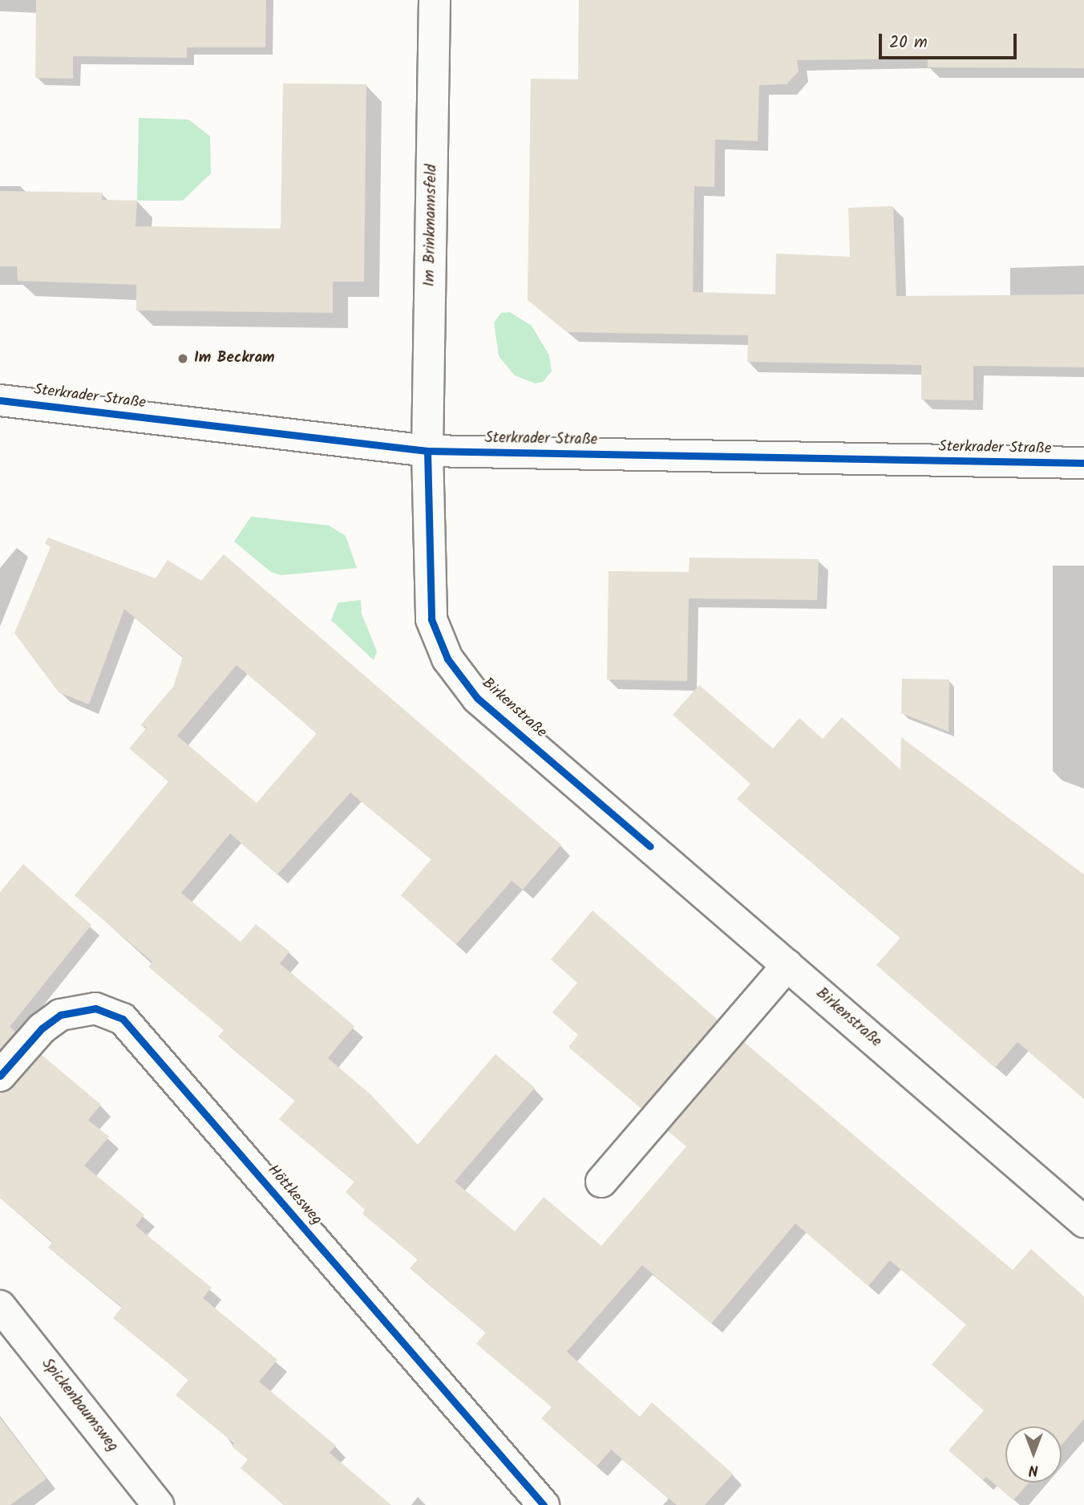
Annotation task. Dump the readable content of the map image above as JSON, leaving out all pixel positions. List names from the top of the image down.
{
  "streets": {
    "street": [
      "Im Brinkmannsfeld",
      "Sterkrader Straße",
      "Birkenstraße",
      "Höttkesweg",
      "Spickenbaumsweg"
    ]
  },
  "crossings": [
    ["Im Brinkmannsfeld", "Sterkrader Straße"],
    ["Im Brinkmannsfeld", "Birkenstraße"],
    ["Sterkrader Straße", "Birkenstraße"]
  ],
  "places": ["Im Beckram"],
  "scale_bar": "20 m",
  "north": "bottom"
}
